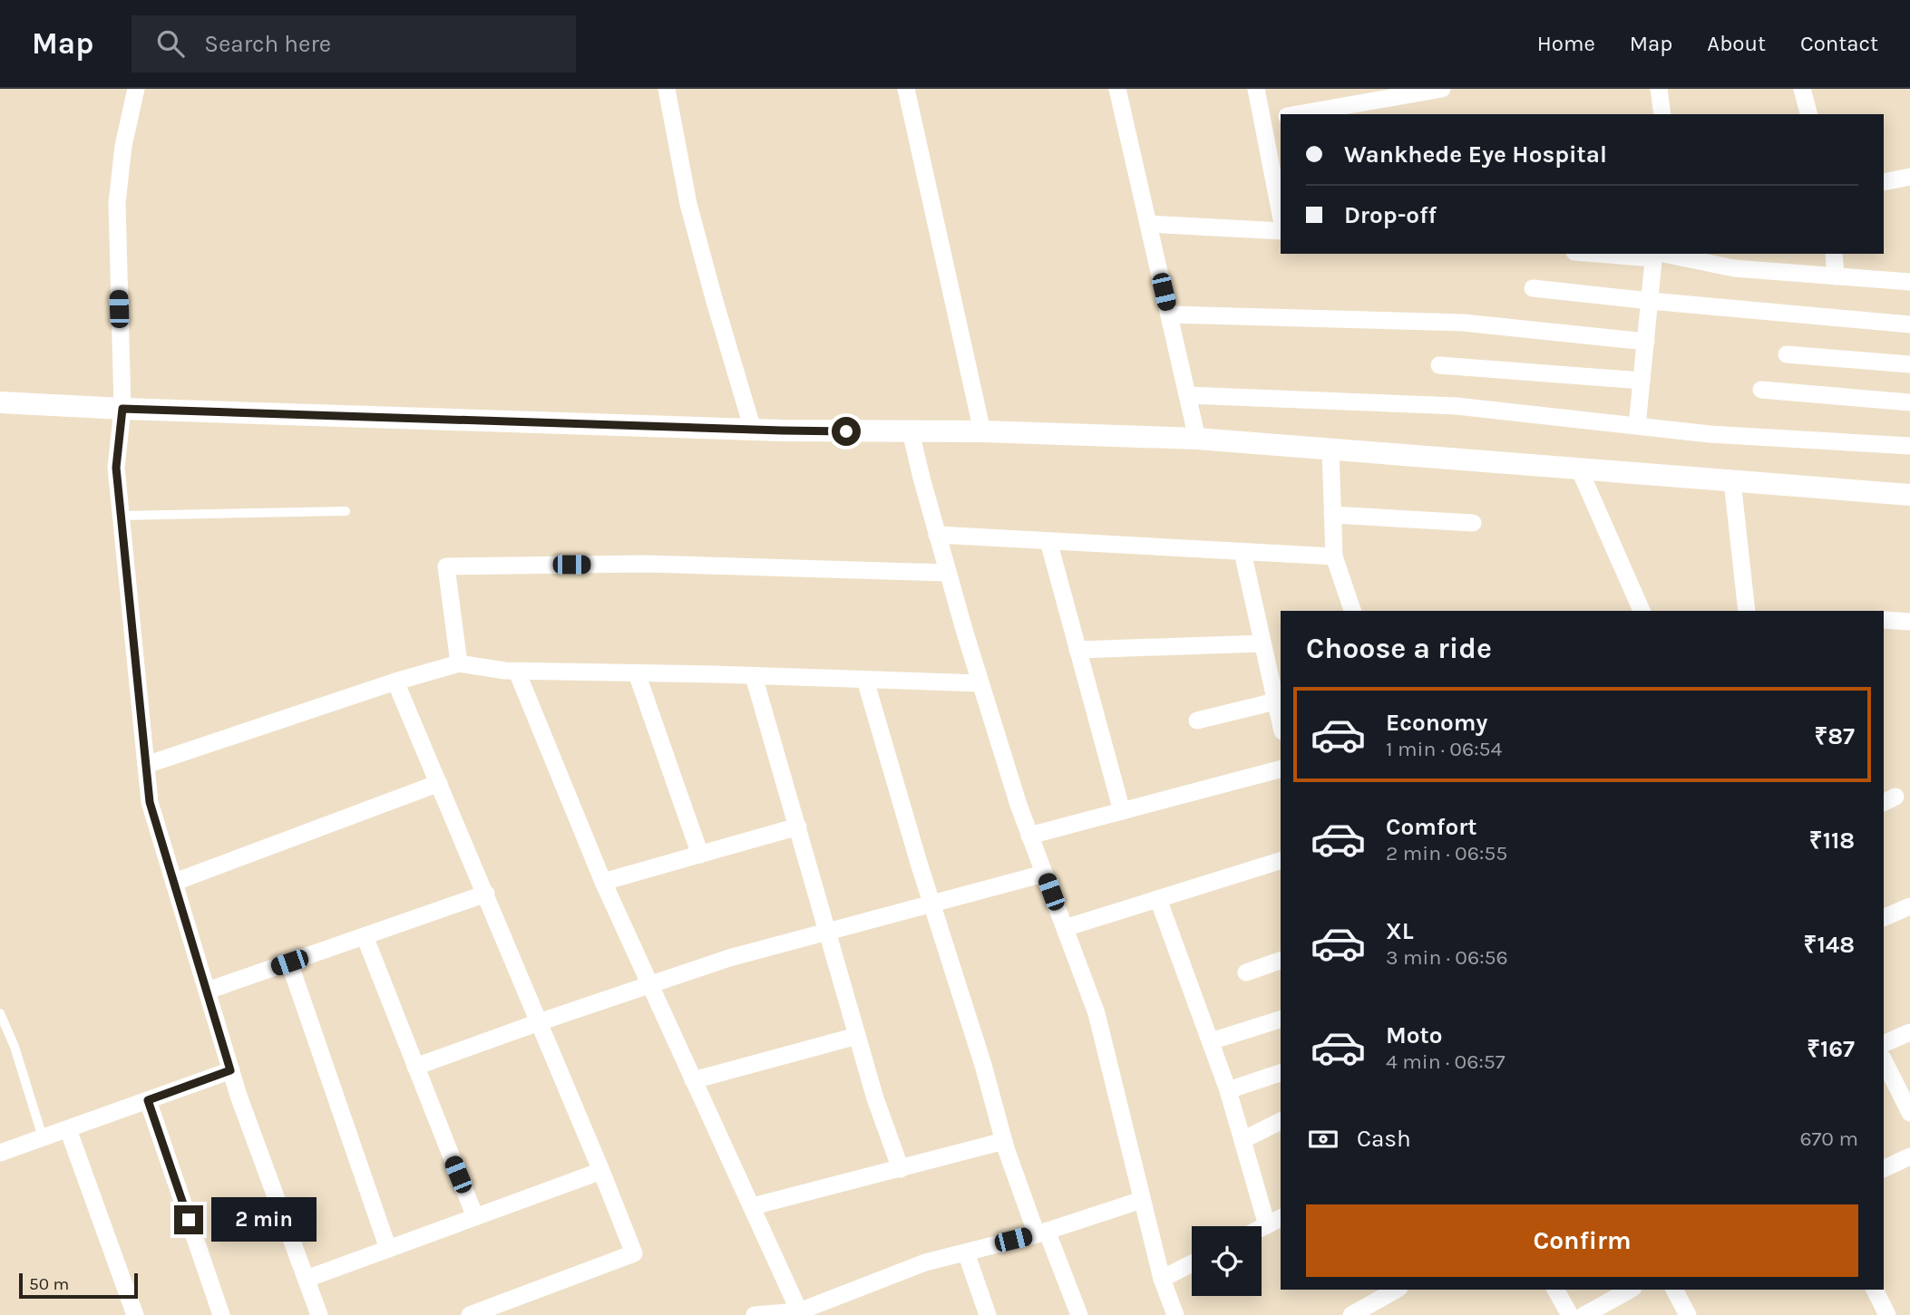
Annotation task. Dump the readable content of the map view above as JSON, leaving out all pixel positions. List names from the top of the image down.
{
  "scale_bar": "50 m",
  "page": {
    "header": "Map",
    "search": "Search here",
    "nav": [
      "Home",
      "Map",
      "About",
      "Contact"
    ],
    "banner": ["Wankhede Eye Hospital", "Drop-off"],
    "heading": "Choose a ride",
    "list": [
      {
        "name": "Economy",
        "note": "1 min · 06:54",
        "value": "₹87"
      },
      {
        "name": "Comfort",
        "note": "2 min · 06:55",
        "value": "₹118"
      },
      {
        "name": "XL",
        "note": "3 min · 06:56",
        "value": "₹148"
      },
      {
        "name": "Moto",
        "note": "4 min · 06:57",
        "value": "₹167"
      }
    ],
    "pay": ["Cash", "670 m"],
    "buttons": "Confirm",
    "bubble": "2 min",
    "scale": "50 m"
  }
}
